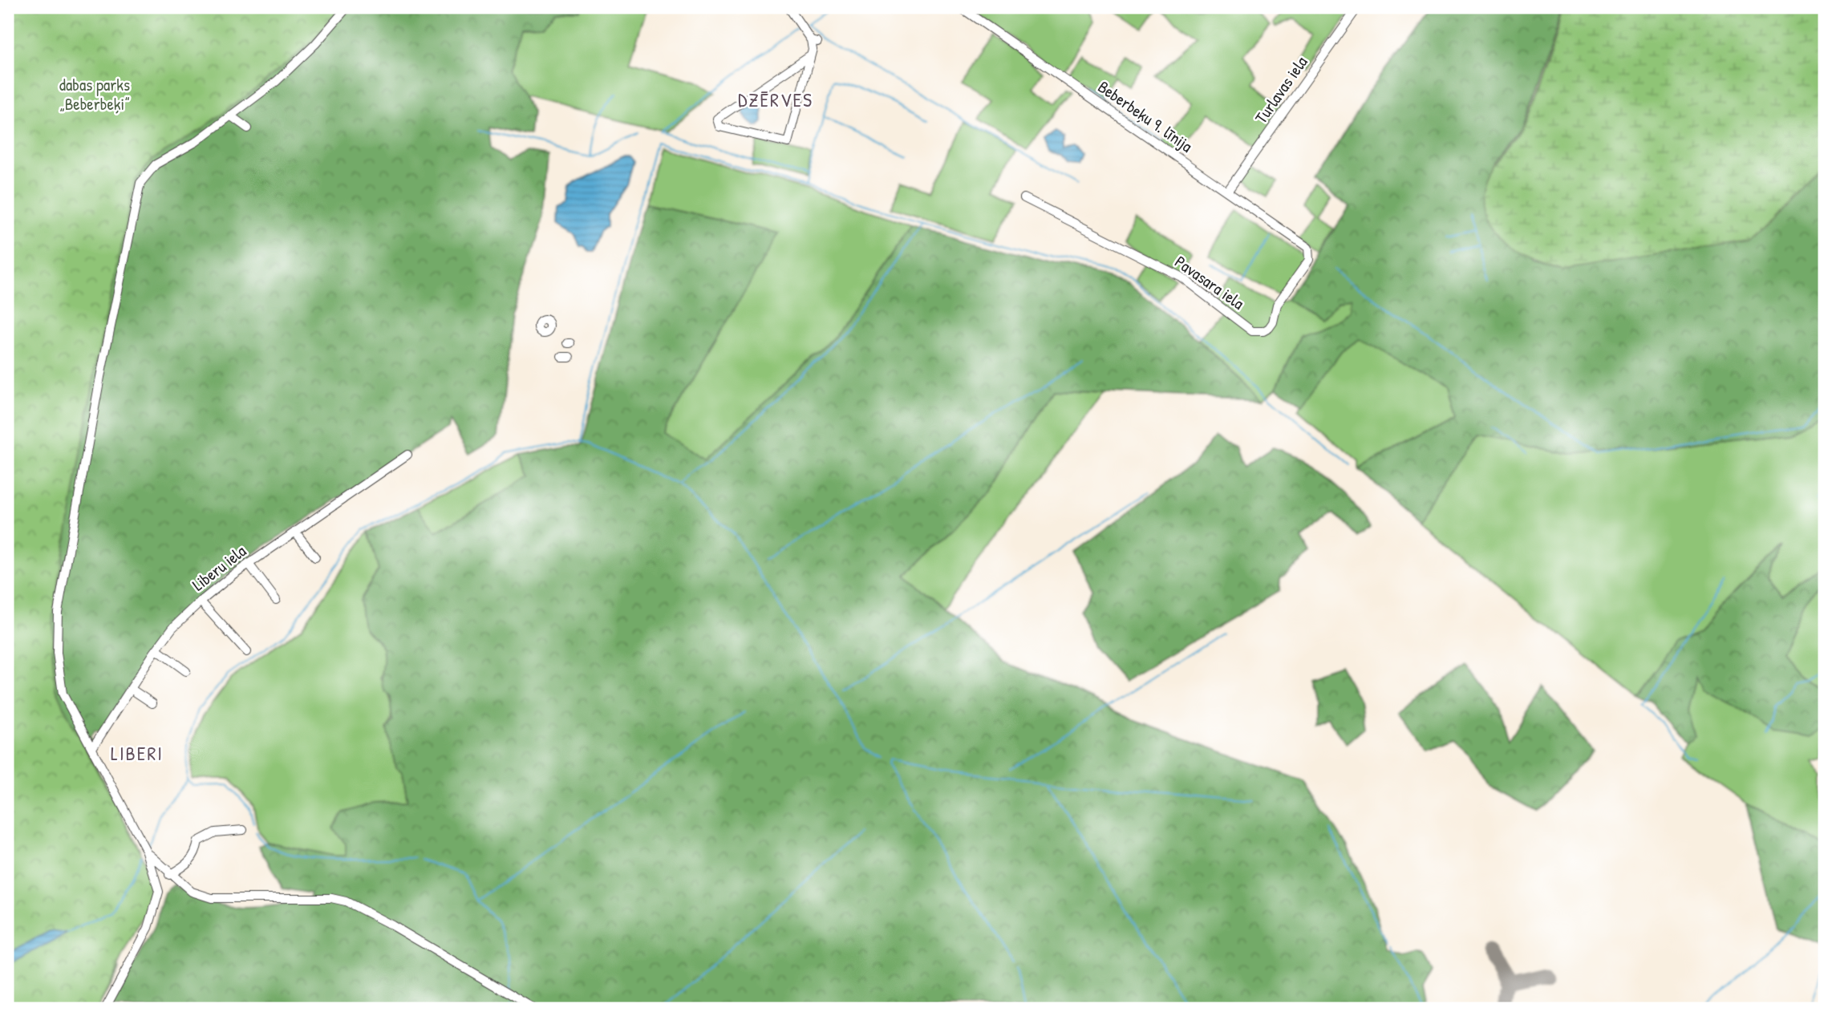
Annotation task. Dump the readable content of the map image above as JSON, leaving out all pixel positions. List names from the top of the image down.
{
  "streets": {
    "street": [
      "Turlavas iela",
      "Beberbeķu 9. līnija",
      "Pavasara iela",
      "Liberu iela"
    ]
  },
  "crossings": [
    ["Turlavas iela", "Beberbeķu 9. līnija"],
    ["Beberbeķu 9. līnija", "Pavasara iela"]
  ],
  "districts": ["DZĒRVES", "LIBERI"],
  "parks": ["dabas parks „Beberbeķi”"]
}
